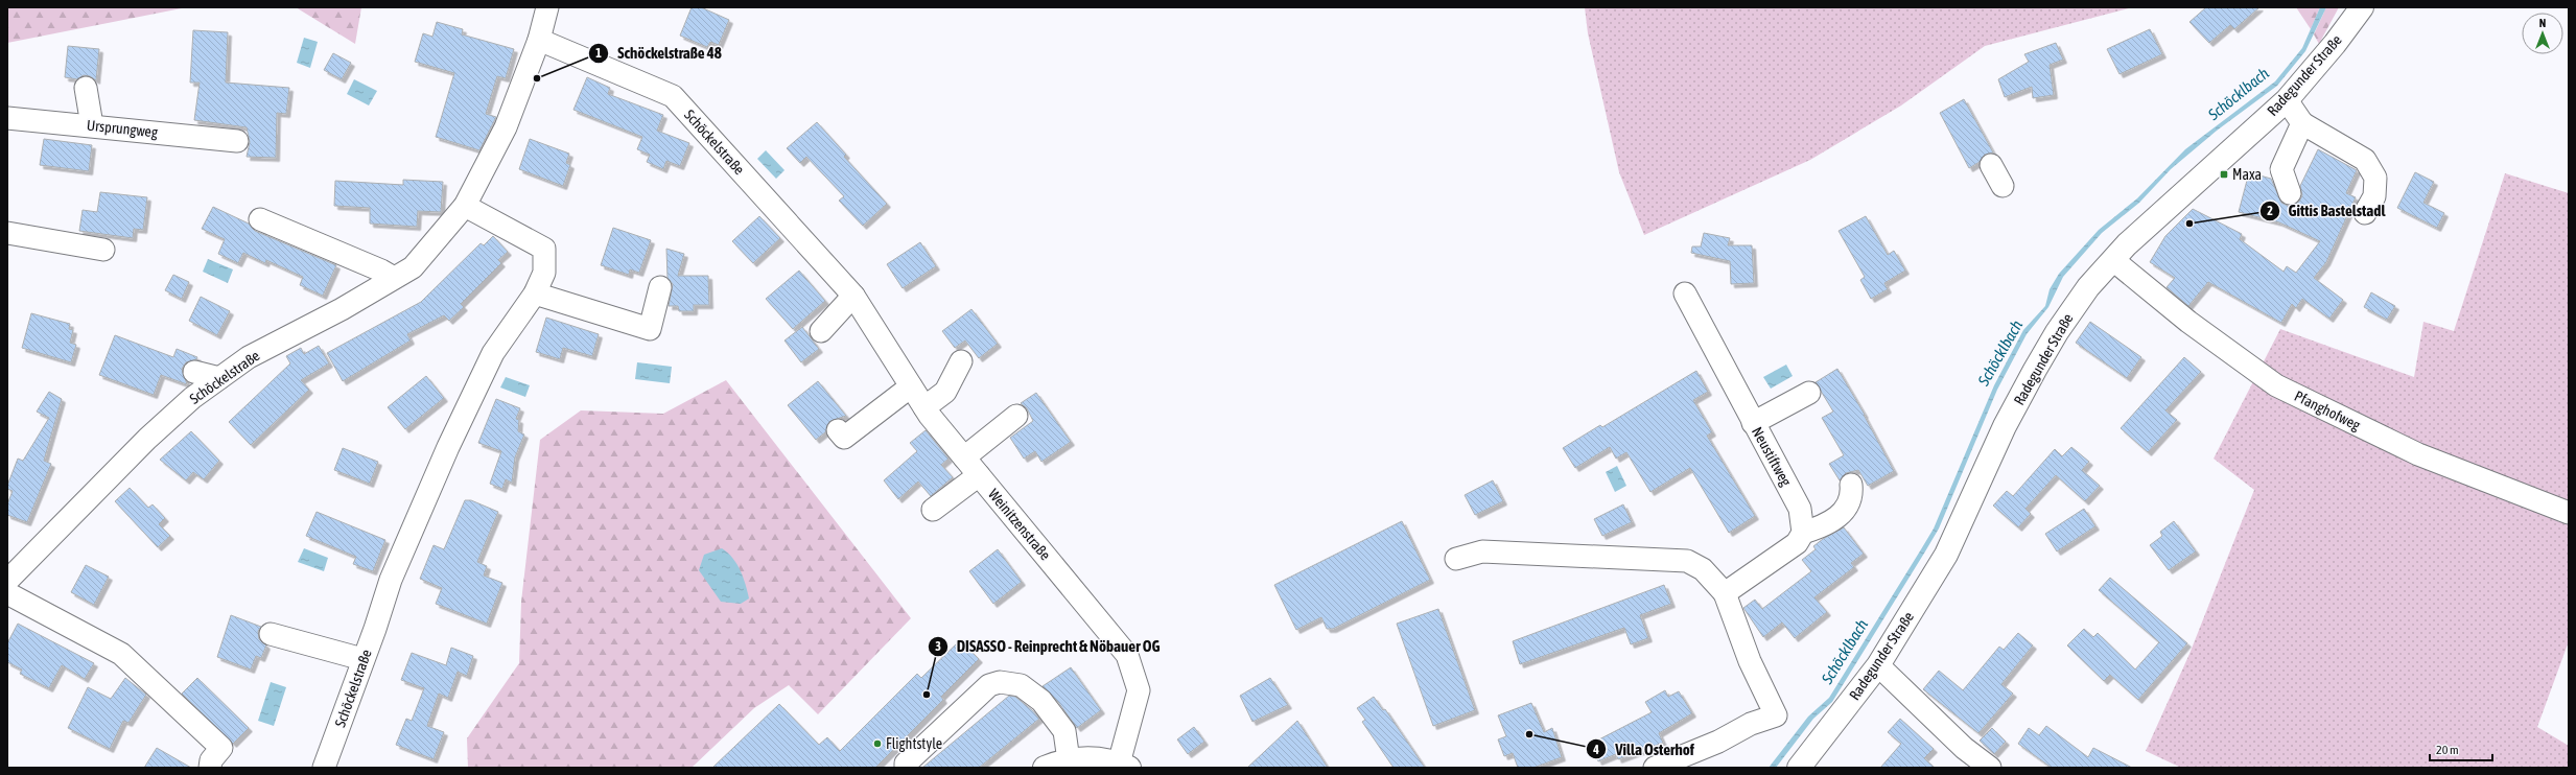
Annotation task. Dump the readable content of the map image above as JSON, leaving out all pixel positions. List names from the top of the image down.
{
  "streets": {
    "main road": ["Radegunder Straße", "Weinitzenstraße"],
    "street": [
      "Ursprungweg",
      "Schöckelstraße",
      "Pfanghofweg",
      "Neustiftweg"
    ]
  },
  "crossings": [
    ["Radegunder Straße", "Pfanghofweg"],
    ["Schöckelstraße", "Weinitzenstraße"]
  ],
  "water": ["Schöcklbach"],
  "places": {
    "other": [
      "Schöckelstraße 48",
      "Gittis Bastelstadl",
      "DISASSO - Reinprecht & Nöbauer OG",
      "Villa Osterhof",
      "Flightstyle"
    ],
    "transit": ["Maxa"]
  },
  "scale_bar": "20 m",
  "north": "top"
}
